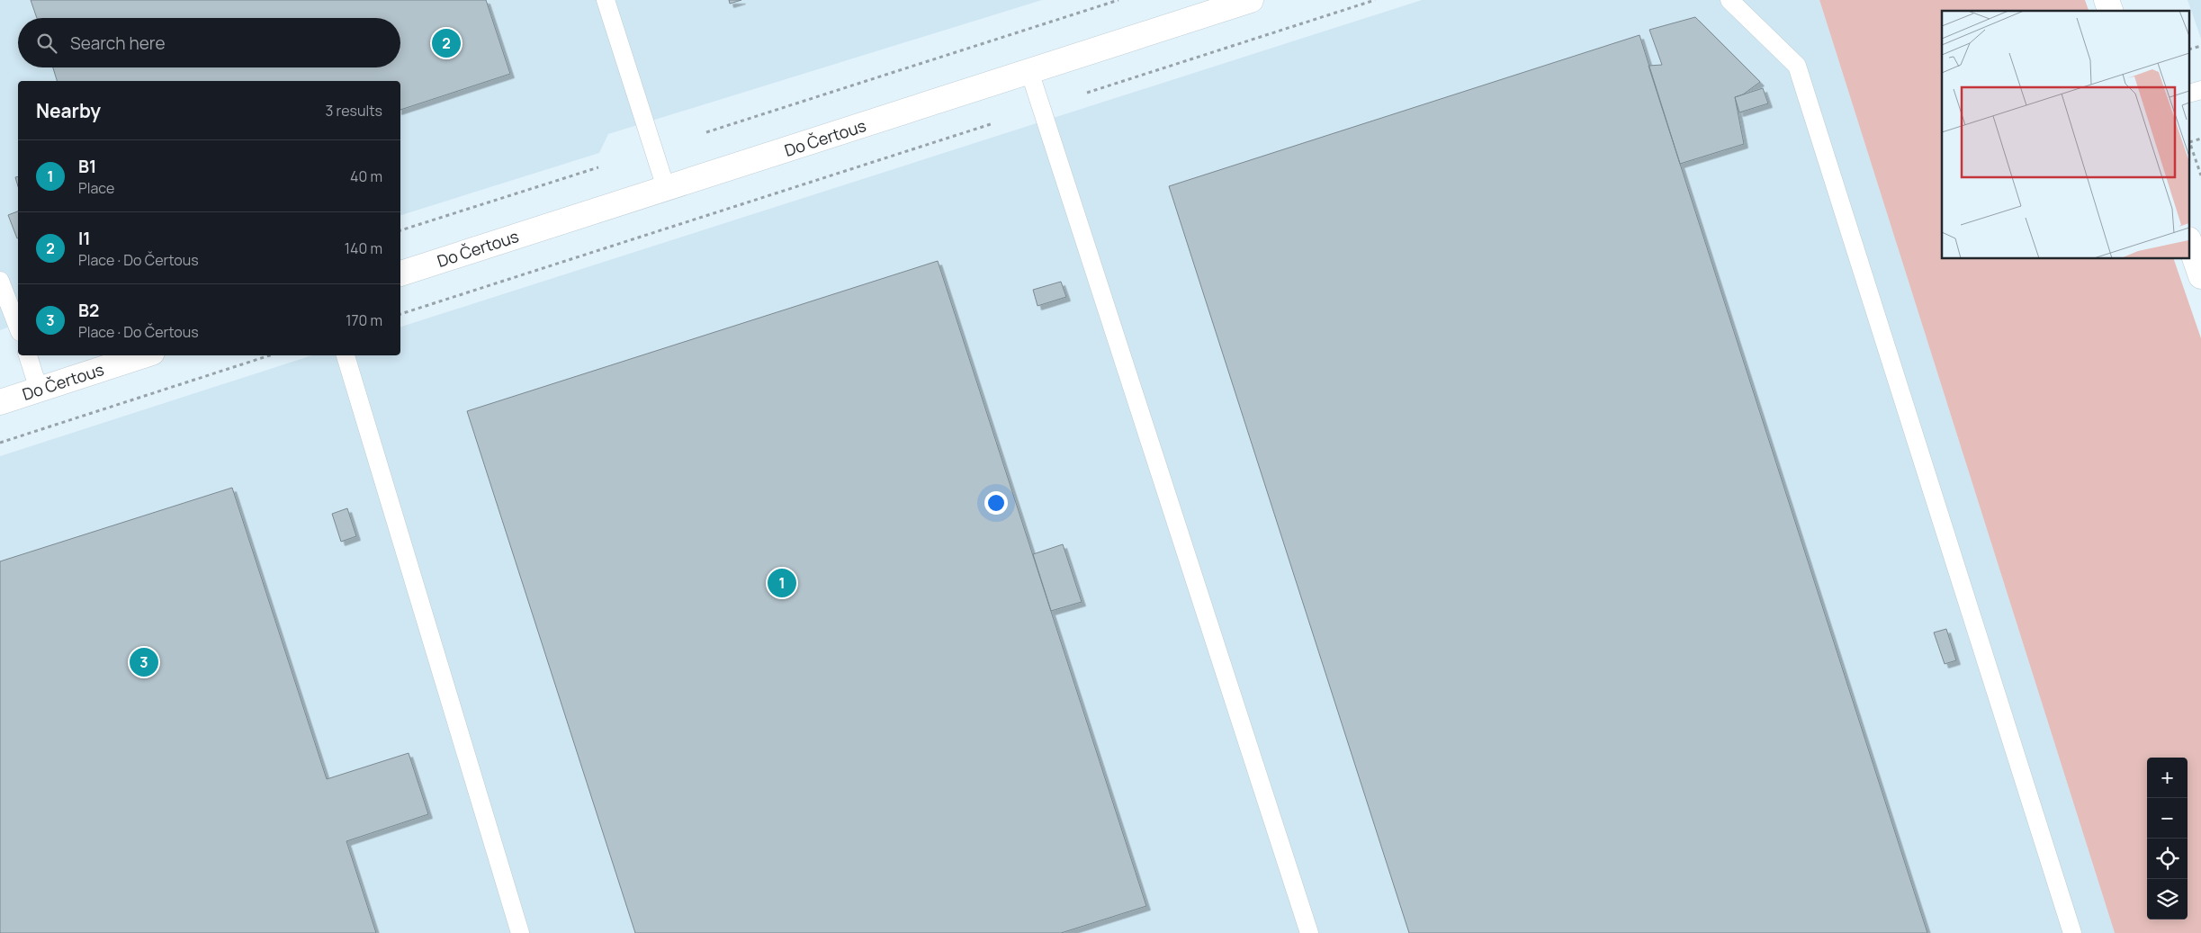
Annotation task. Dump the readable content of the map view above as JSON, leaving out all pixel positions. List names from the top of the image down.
{
  "streets": {
    "street": ["Do Čertous"]
  },
  "page": {
    "search": "Search here",
    "pins": ["2", "1", "3"],
    "heading": ["Nearby", "3 results"],
    "list": [
      {
        "mark": "1",
        "name": "B1",
        "note": "Place",
        "value": "40 m"
      },
      {
        "mark": "2",
        "name": "I1",
        "note": "Place · Do Čertous",
        "value": "140 m"
      },
      {
        "mark": "3",
        "name": "B2",
        "note": "Place · Do Čertous",
        "value": "170 m"
      }
    ],
    "map_buttons": ["+", "−"]
  }
}
